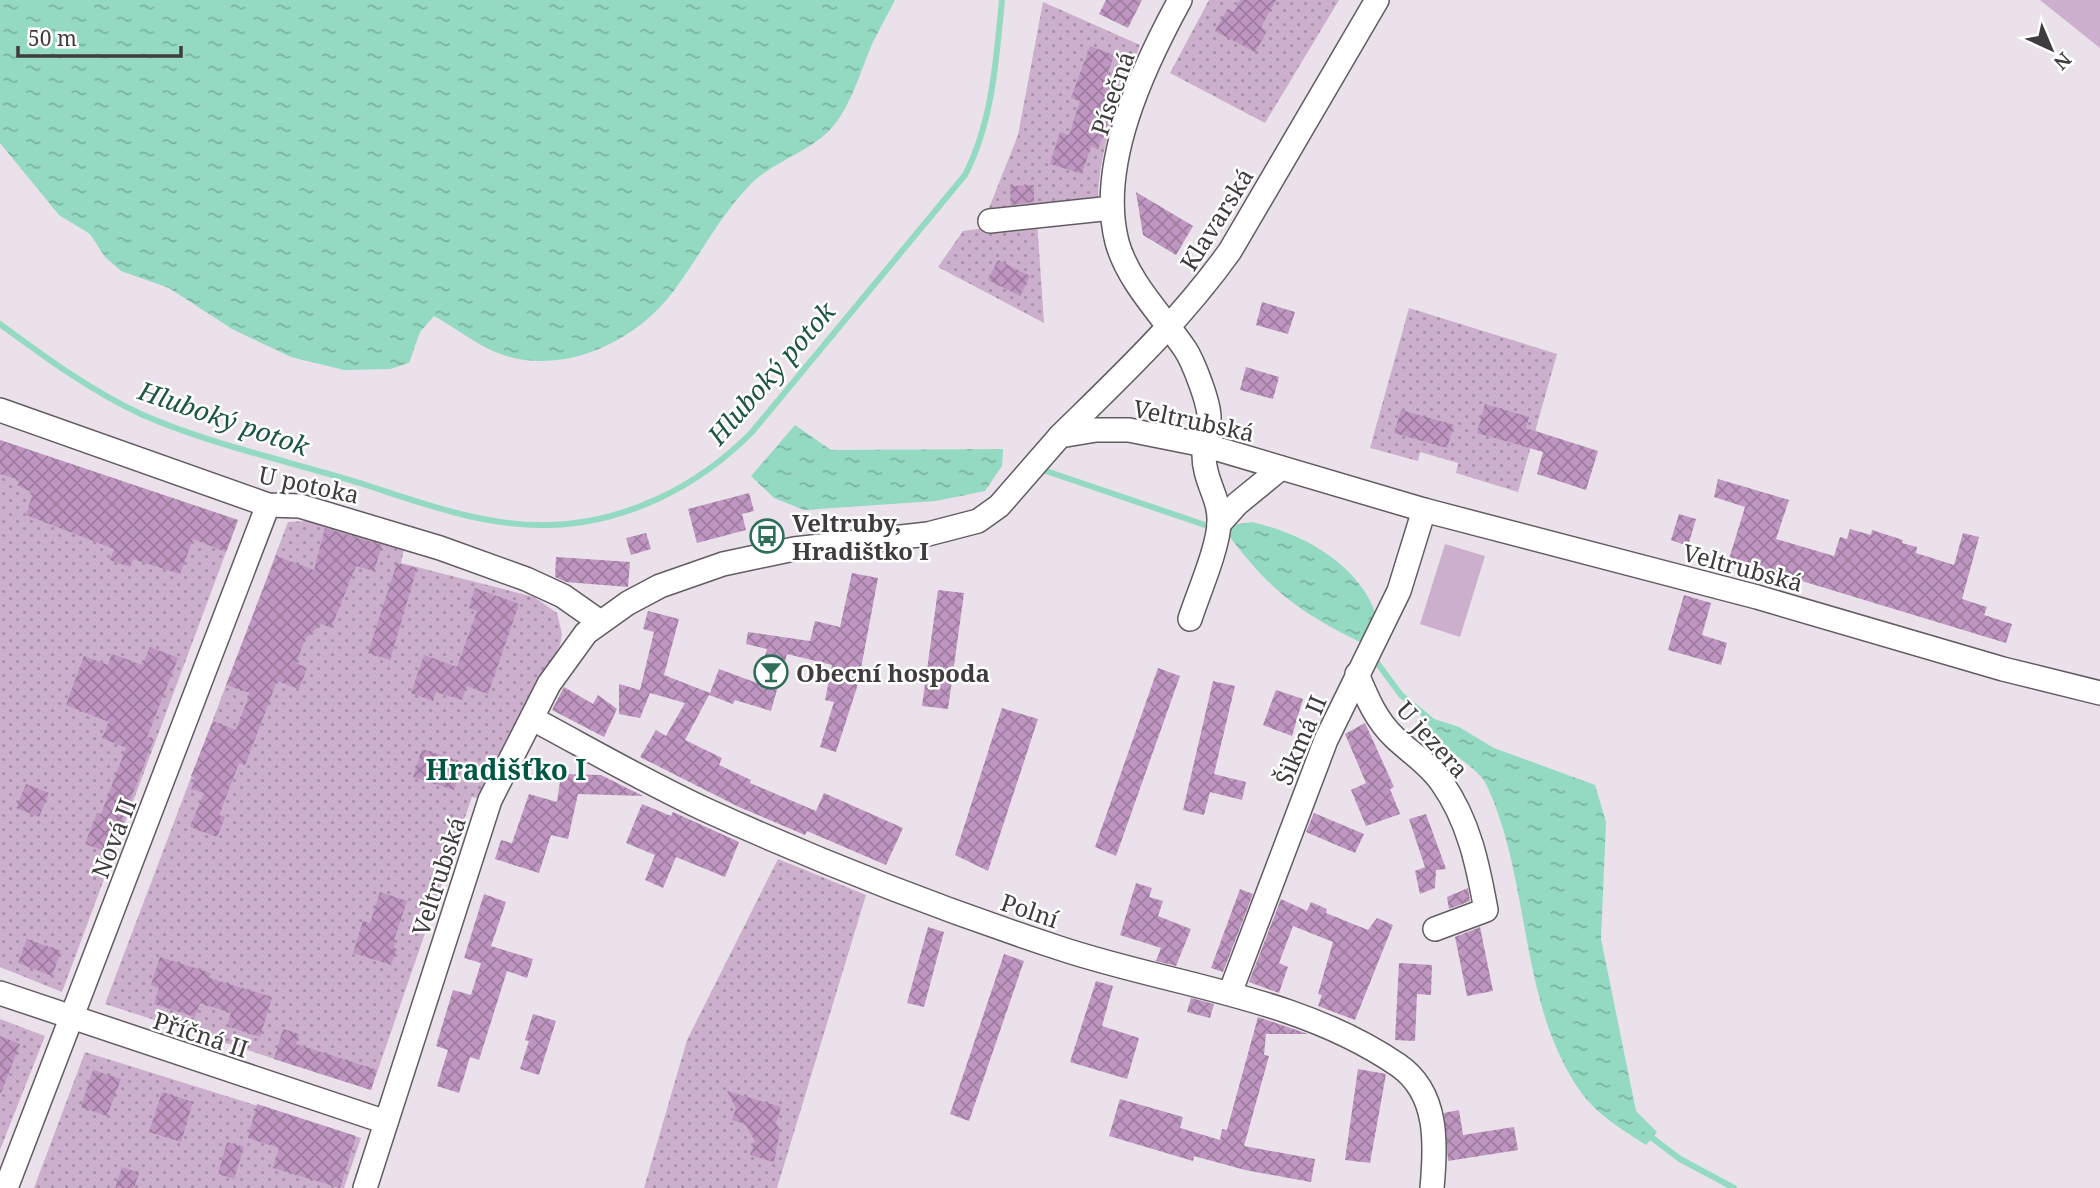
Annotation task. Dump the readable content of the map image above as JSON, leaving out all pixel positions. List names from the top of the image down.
{
  "streets": {
    "street": [
      "Písečná",
      "Klavarská",
      "Veltrubská",
      "U potoka",
      "U jezera",
      "Šikmá II",
      "Nová II",
      "Polní",
      "Příčná II"
    ]
  },
  "crossings": [
    ["Písečná", "Klavarská"],
    ["Písečná", "Veltrubská"],
    ["Klavarská", "Veltrubská"],
    ["Veltrubská", "U potoka"],
    ["Veltrubská", "Šikmá II"],
    ["Veltrubská", "Polní"],
    ["Veltrubská", "Příčná II"],
    ["U potoka", "Nová II"],
    ["U jezera", "Šikmá II"],
    ["Šikmá II", "Polní"],
    ["Nová II", "Příčná II"]
  ],
  "districts": ["Hradišťko I"],
  "water": ["Hluboký potok"],
  "places": {
    "bus stop": ["Veltruby, Hradištko I"],
    "bar": ["Obecní hospoda"]
  },
  "scale_bar": "50 m",
  "north": "bottom right"
}
